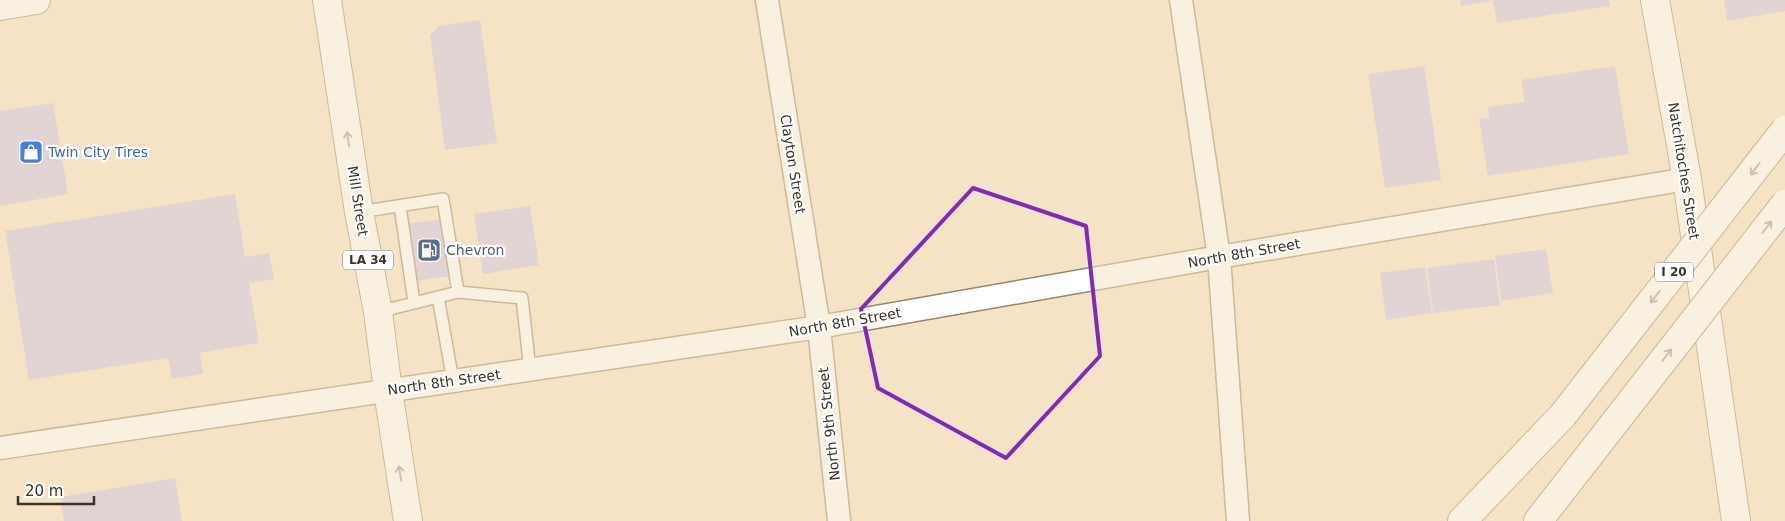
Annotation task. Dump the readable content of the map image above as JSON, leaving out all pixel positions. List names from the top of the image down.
{
  "streets": {
    "main road": [
      "Natchitoches Street",
      "Mill Street",
      "LA 34",
      "I 20"
    ],
    "street": ["Clayton Street", "North 8th Street", "North 9th Street"]
  },
  "crossings": [
    ["Clayton Street", "North 8th Street"],
    ["Clayton Street", "North 9th Street"],
    ["Natchitoches Street", "North 8th Street"],
    ["Mill Street", "North 8th Street"],
    ["North 8th Street", "North 9th Street"]
  ],
  "one_way": ["Mill Street"],
  "places": {
    "shop": ["Twin City Tires"],
    "fuel station": ["Chevron"]
  },
  "scale_bar": "20 m"
}
